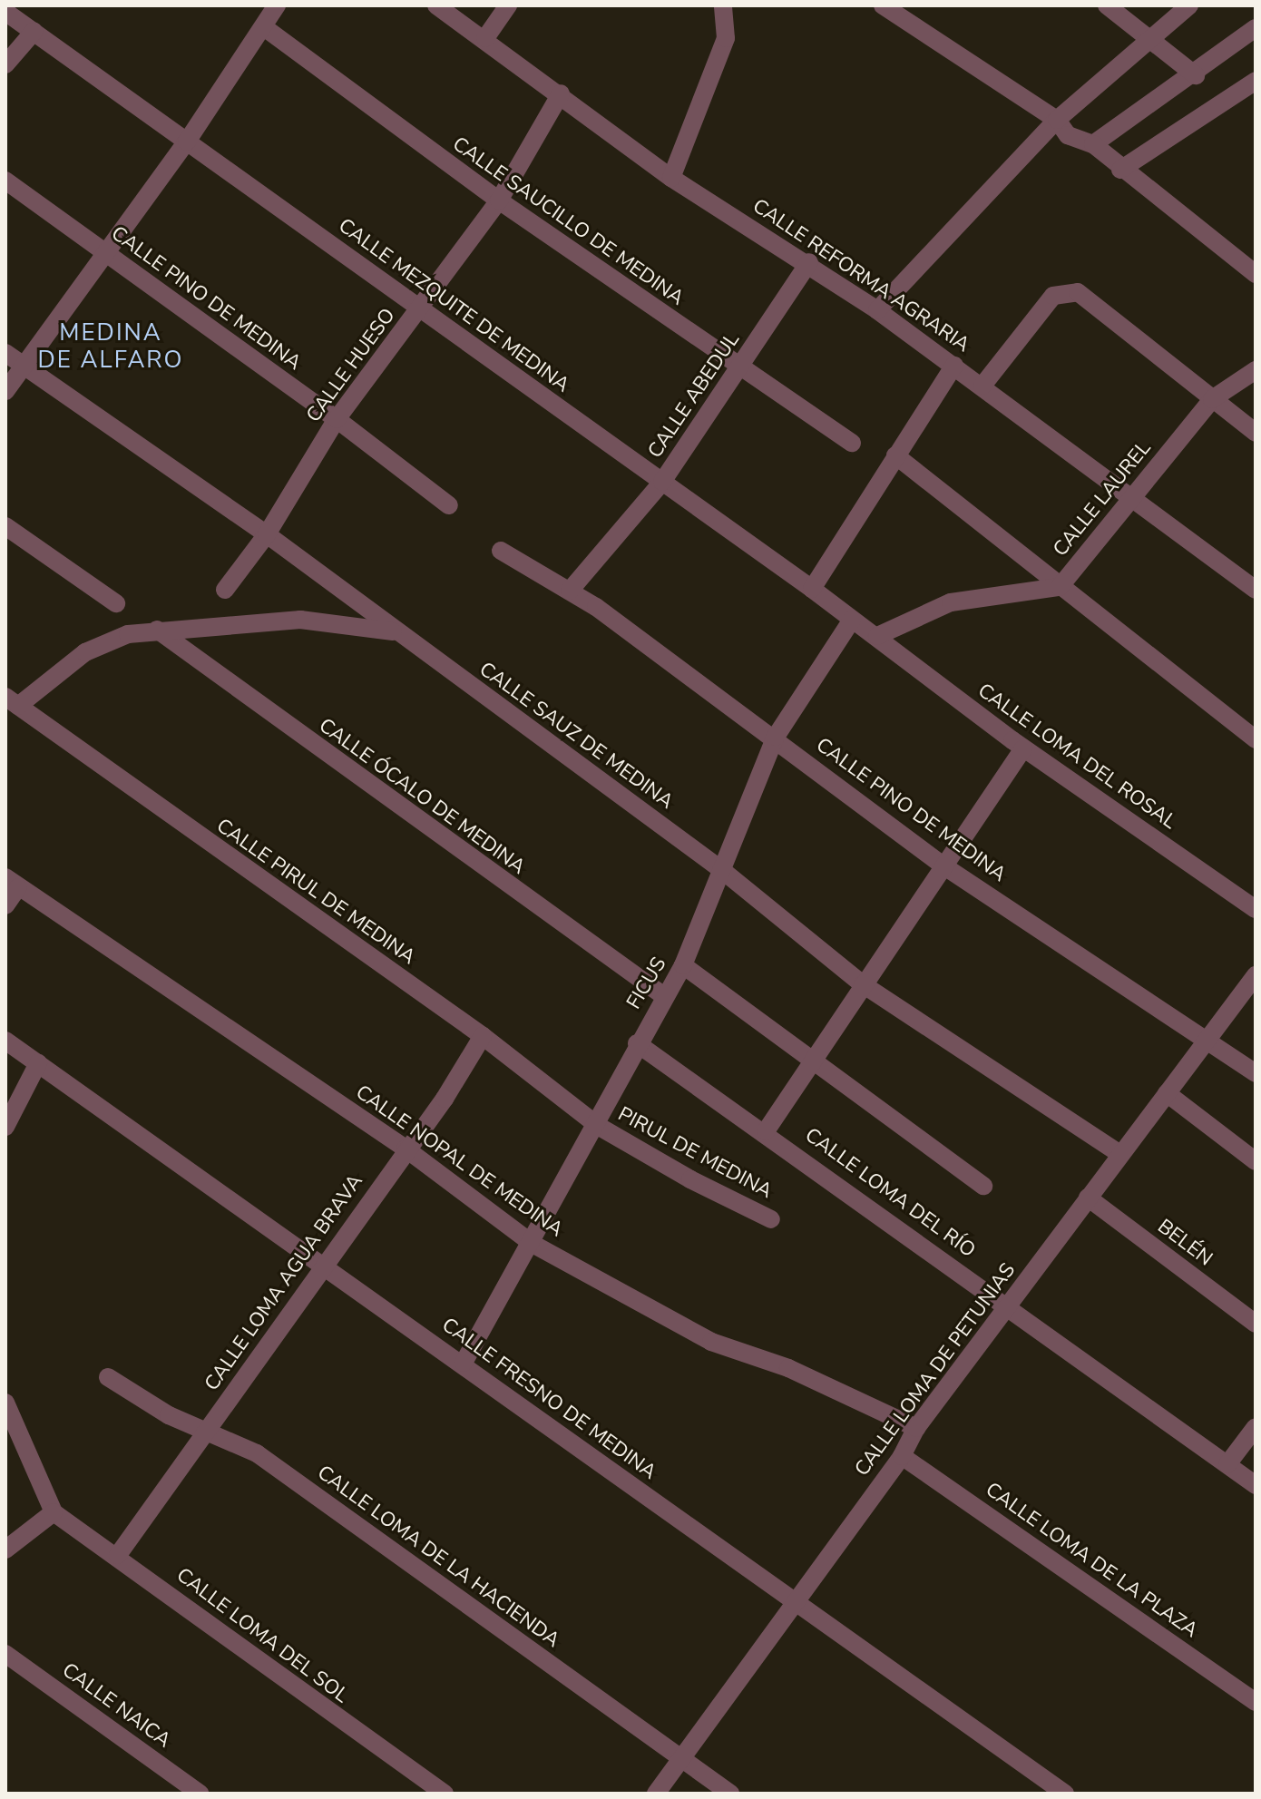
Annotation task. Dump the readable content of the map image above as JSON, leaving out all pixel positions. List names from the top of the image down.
{
  "streets": {
    "street": [
      "CALLE SAUCILLO DE MEDINA",
      "CALLE REFORMA AGRARIA",
      "CALLE PINO DE MEDINA",
      "CALLE MEZQUITE DE MEDINA",
      "CALLE HUESO",
      "CALLE ABEDUL",
      "CALLE LAUREL",
      "CALLE SAUZ DE MEDINA",
      "CALLE LOMA DEL ROSAL",
      "CALLE ÓCALO DE MEDINA",
      "CALLE PIRUL DE MEDINA",
      "FICUS",
      "PIRUL DE MEDINA",
      "CALLE NOPAL DE MEDINA",
      "CALLE LOMA DEL RÍO",
      "BELÉN",
      "CALLE LOMA AGUA BRAVA",
      "CALLE LOMA DE PETUNIAS",
      "CALLE FRESNO DE MEDINA",
      "CALLE LOMA DE LA HACIENDA",
      "CALLE LOMA DE LA PLAZA",
      "CALLE LOMA DEL SOL",
      "CALLE NAICA"
    ]
  },
  "crossings": [
    ["CALLE SAUCILLO DE MEDINA", "CALLE HUESO"],
    ["CALLE SAUCILLO DE MEDINA", "CALLE ABEDUL"],
    ["CALLE REFORMA AGRARIA", "CALLE HUESO"],
    ["CALLE REFORMA AGRARIA", "CALLE ABEDUL"],
    ["CALLE REFORMA AGRARIA", "CALLE LAUREL"],
    ["CALLE PINO DE MEDINA", "CALLE HUESO"],
    ["CALLE PINO DE MEDINA", "CALLE ABEDUL"],
    ["CALLE PINO DE MEDINA", "FICUS"],
    ["CALLE PINO DE MEDINA", "CALLE LOMA DE PETUNIAS"],
    ["CALLE MEZQUITE DE MEDINA", "CALLE HUESO"],
    ["CALLE MEZQUITE DE MEDINA", "CALLE ABEDUL"],
    ["CALLE MEZQUITE DE MEDINA", "CALLE LAUREL"],
    ["CALLE MEZQUITE DE MEDINA", "CALLE LOMA DEL ROSAL"],
    ["CALLE MEZQUITE DE MEDINA", "FICUS"],
    ["CALLE HUESO", "CALLE SAUZ DE MEDINA"],
    ["CALLE LAUREL", "CALLE LOMA DEL ROSAL"],
    ["CALLE SAUZ DE MEDINA", "FICUS"],
    ["CALLE SAUZ DE MEDINA", "CALLE LOMA DE PETUNIAS"],
    ["CALLE ÓCALO DE MEDINA", "FICUS"],
    ["CALLE PIRUL DE MEDINA", "FICUS"],
    ["CALLE PIRUL DE MEDINA", "PIRUL DE MEDINA"],
    ["CALLE PIRUL DE MEDINA", "CALLE LOMA AGUA BRAVA"],
    ["FICUS", "PIRUL DE MEDINA"],
    ["FICUS", "CALLE NOPAL DE MEDINA"],
    ["FICUS", "CALLE LOMA DEL RÍO"],
    ["FICUS", "CALLE FRESNO DE MEDINA"],
    ["CALLE NOPAL DE MEDINA", "CALLE LOMA AGUA BRAVA"],
    ["CALLE NOPAL DE MEDINA", "CALLE LOMA DE PETUNIAS"],
    ["CALLE LOMA DEL RÍO", "CALLE LOMA DE PETUNIAS"],
    ["BELÉN", "CALLE LOMA DE PETUNIAS"],
    ["CALLE LOMA AGUA BRAVA", "CALLE FRESNO DE MEDINA"],
    ["CALLE LOMA AGUA BRAVA", "CALLE LOMA DE LA HACIENDA"],
    ["CALLE LOMA AGUA BRAVA", "CALLE LOMA DEL SOL"],
    ["CALLE LOMA DE PETUNIAS", "CALLE FRESNO DE MEDINA"],
    ["CALLE LOMA DE PETUNIAS", "CALLE LOMA DE LA HACIENDA"],
    ["CALLE LOMA DE PETUNIAS", "CALLE LOMA DE LA PLAZA"]
  ],
  "districts": ["MEDINA DE ALFARO"]
}
